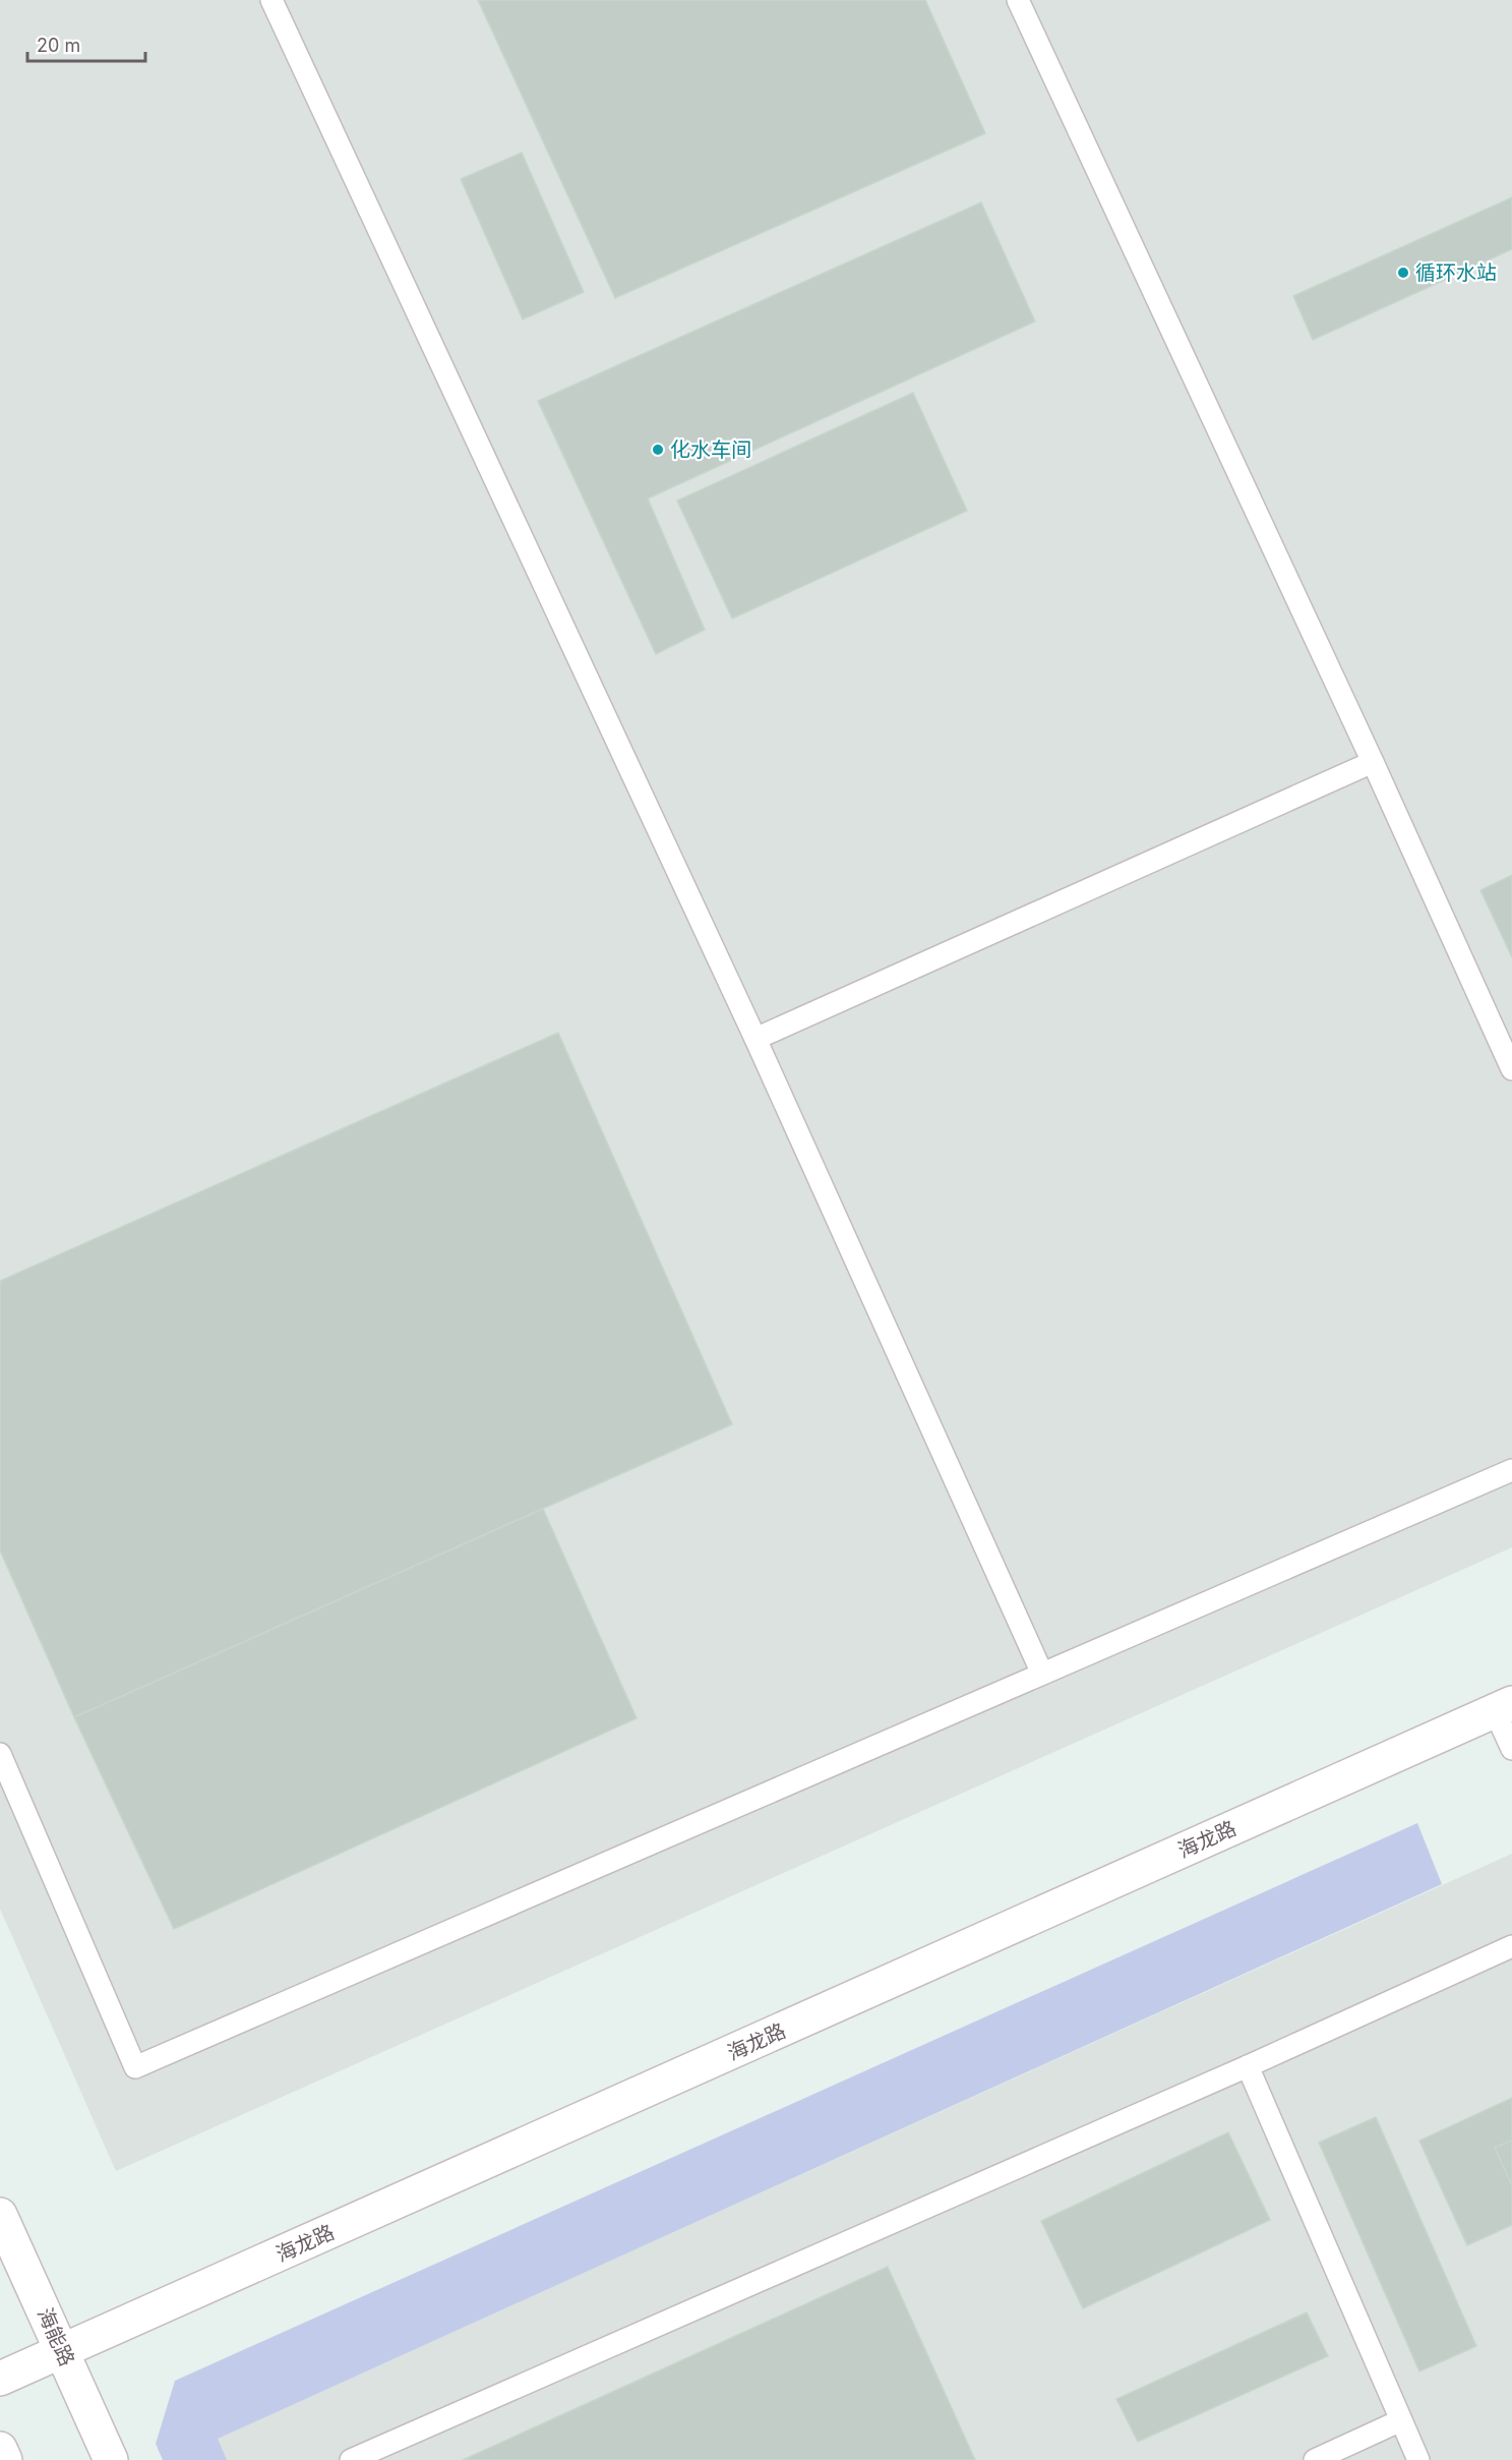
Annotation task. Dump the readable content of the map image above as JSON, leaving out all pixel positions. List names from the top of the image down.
{
  "streets": {
    "street": ["海龙路", "海能路"]
  },
  "crossings": [
    ["海龙路", "海能路"]
  ],
  "places": ["循环水站", "化水车间"],
  "scale_bar": "20 m"
}
